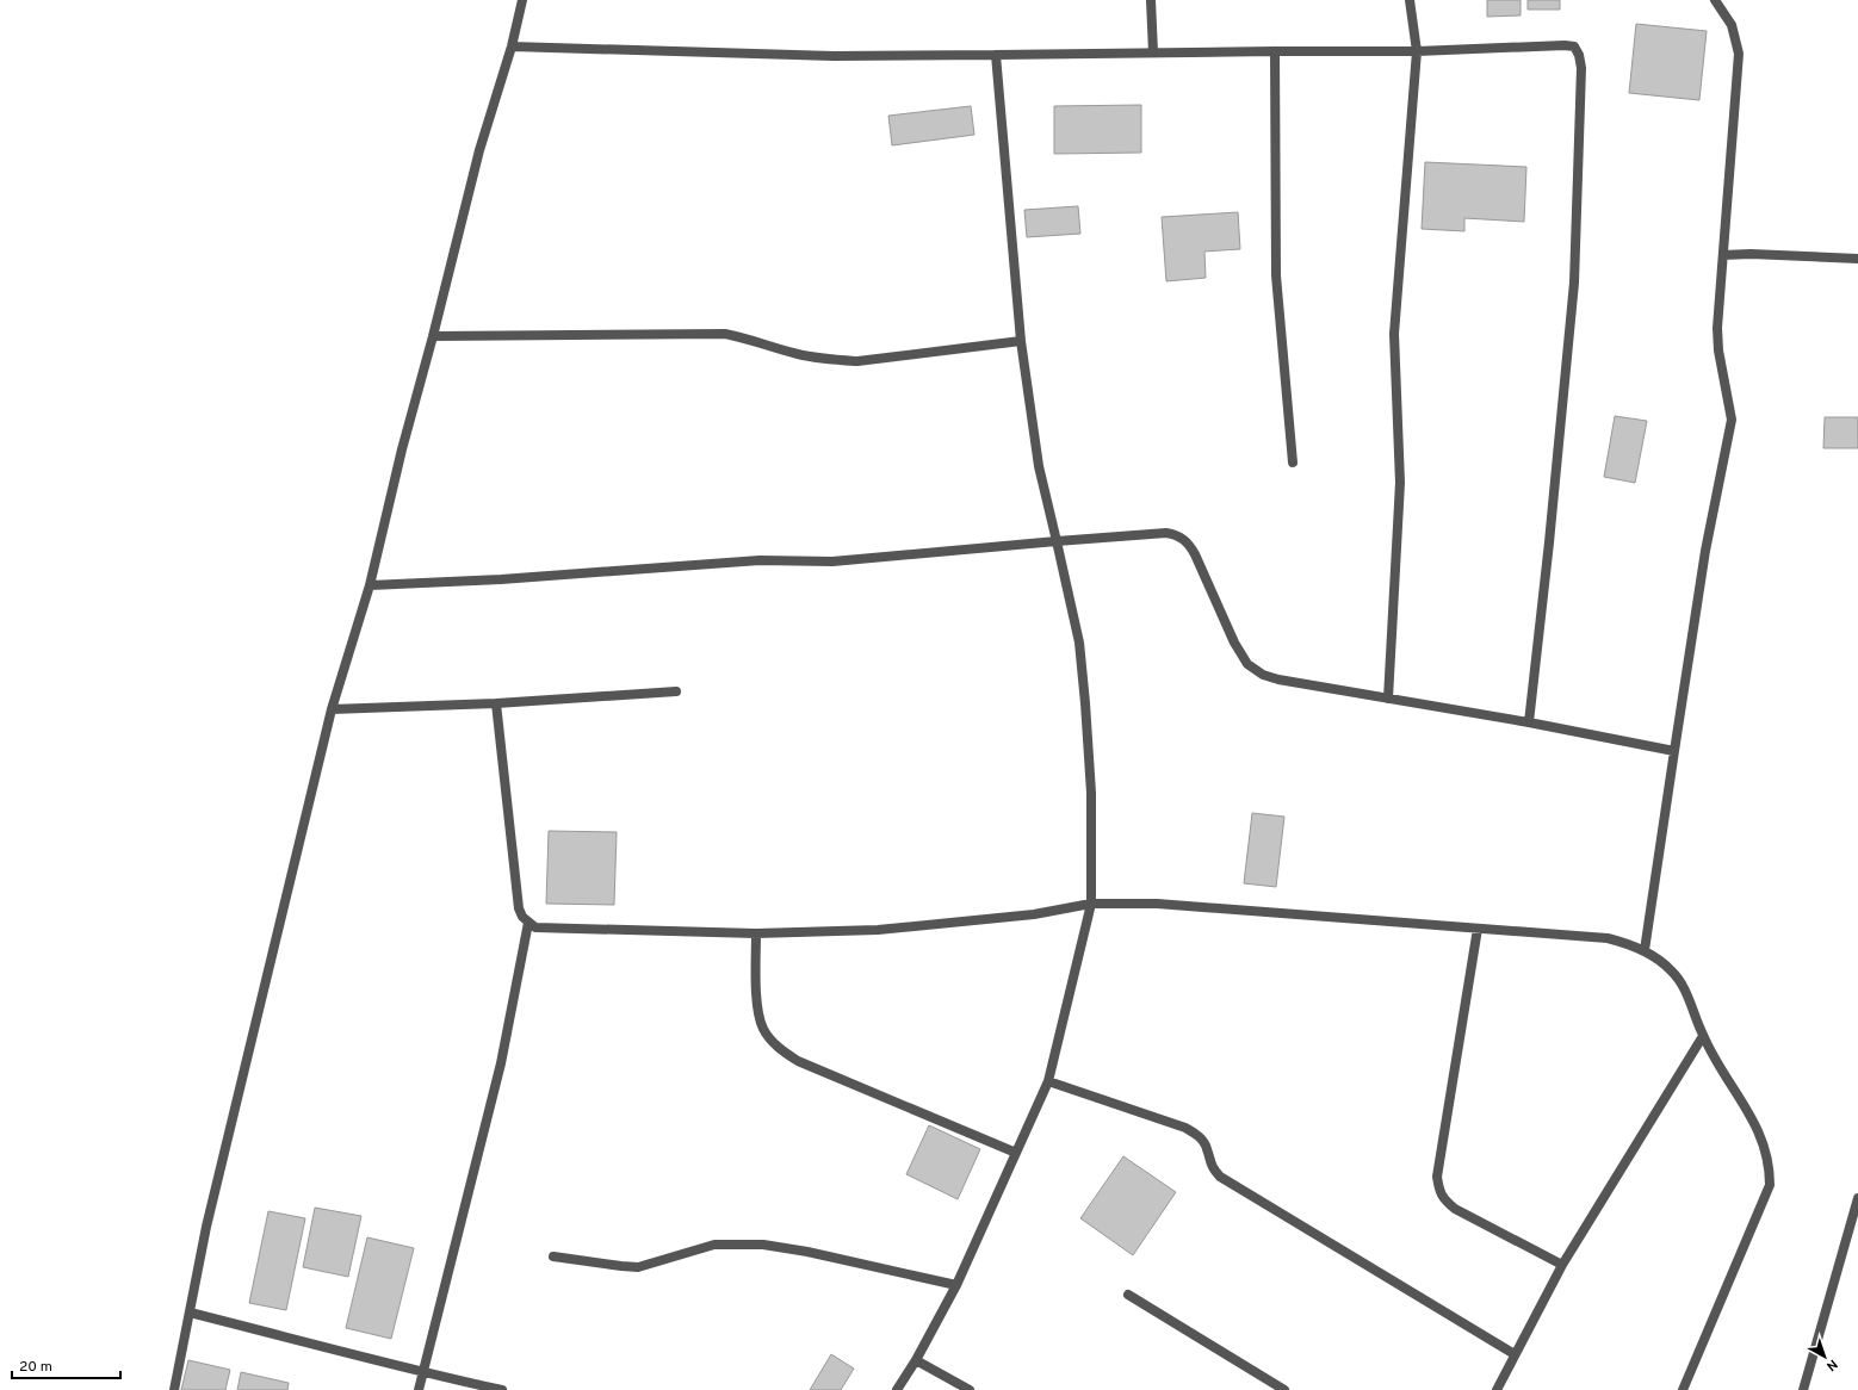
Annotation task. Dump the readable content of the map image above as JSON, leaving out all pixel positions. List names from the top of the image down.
{
  "scale_bar": "20 m",
  "north": "bottom right"
}
